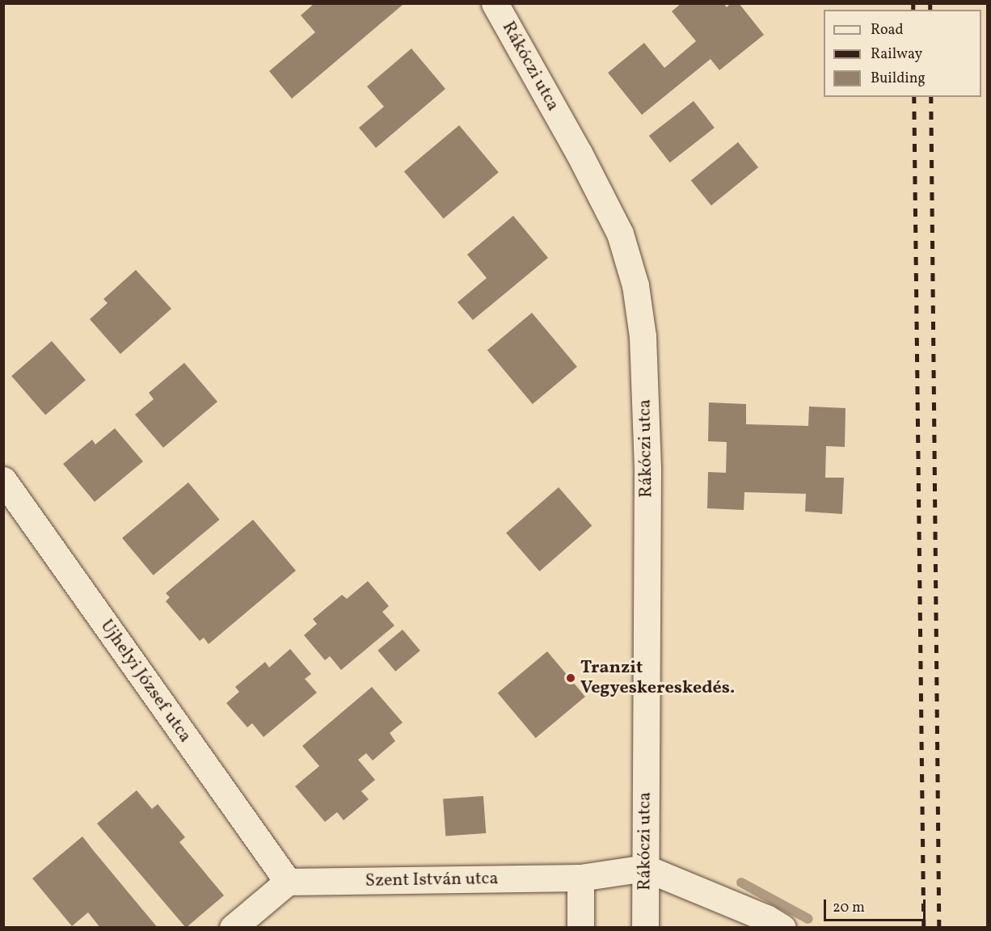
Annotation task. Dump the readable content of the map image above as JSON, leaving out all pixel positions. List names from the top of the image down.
{
  "streets": {
    "street": ["Rákóczi utca", "Ujhelyi József utca", "Szent István utca"]
  },
  "crossings": [
    ["Rákóczi utca", "Szent István utca"],
    ["Ujhelyi József utca", "Szent István utca"]
  ],
  "places": ["Tranzit Vegyeskereskedés."],
  "legend": ["Road", "Railway", "Building"],
  "scale_bar": "20 m"
}
